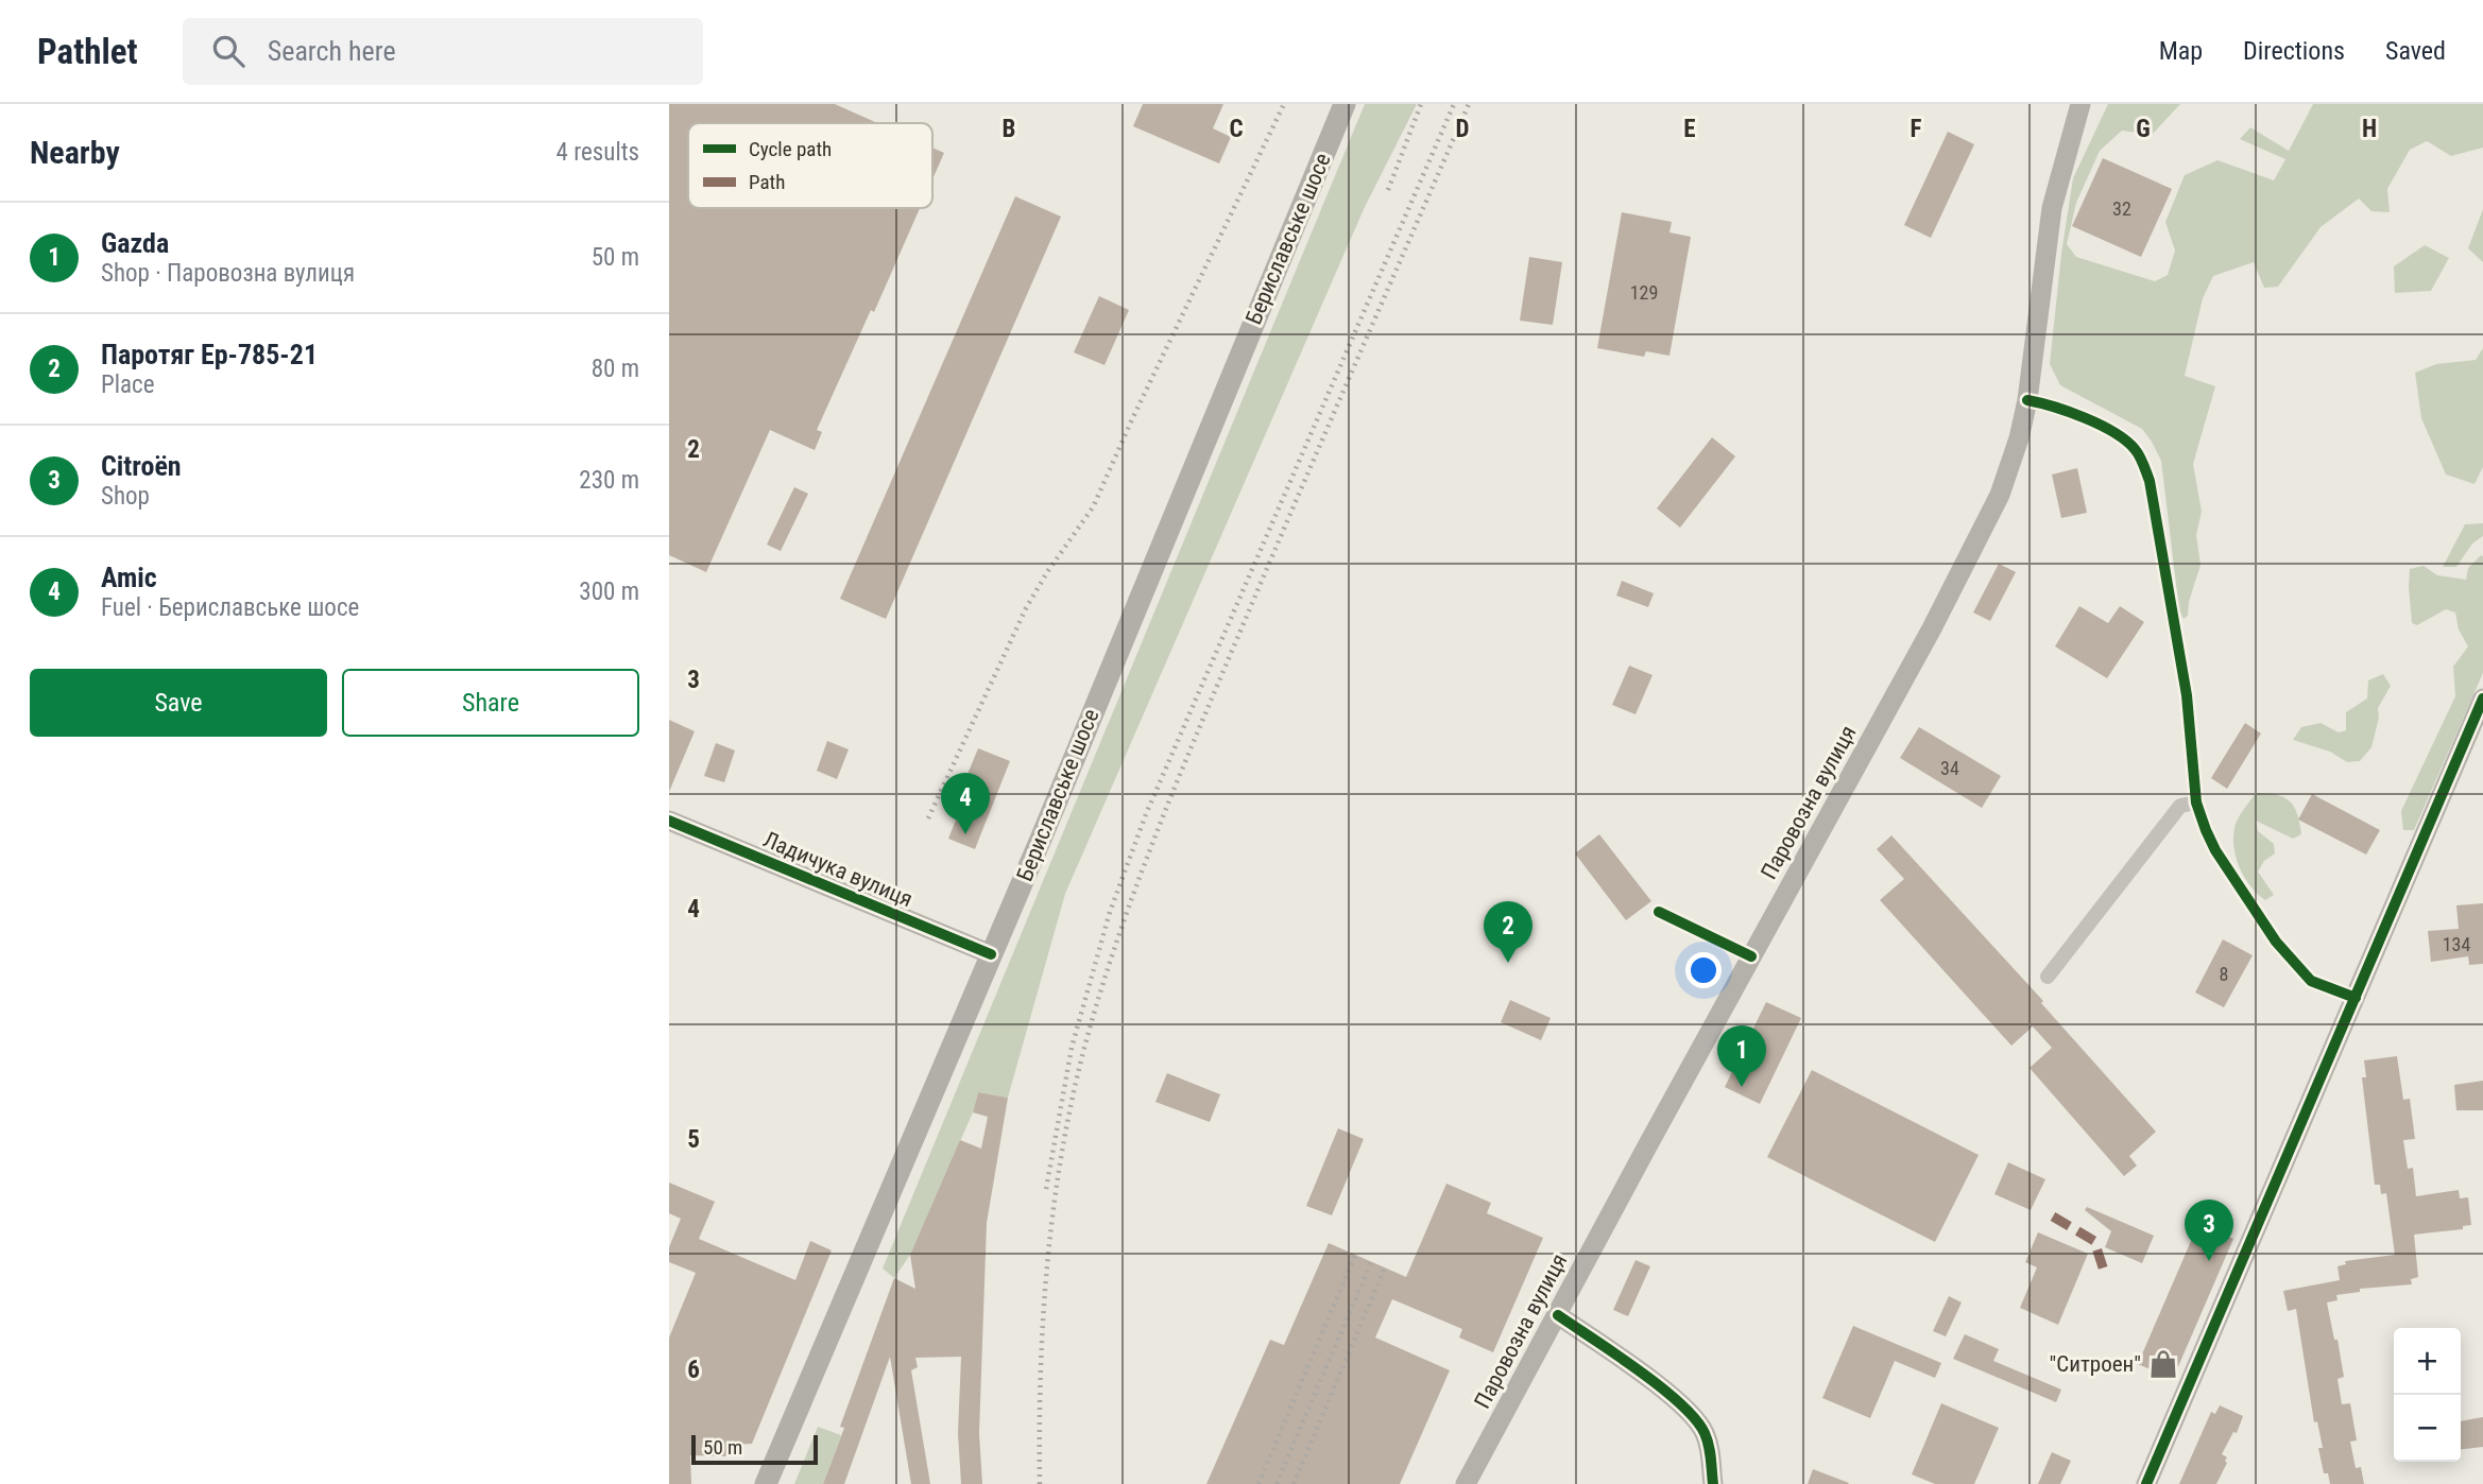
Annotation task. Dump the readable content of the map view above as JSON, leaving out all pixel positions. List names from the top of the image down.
{
  "streets": {
    "main road": ["Бериславське шосе", "Паровозна вулиця", "Ладичука вулиця"]
  },
  "crossings": [
    ["Бериславське шосе", "Ладичука вулиця"]
  ],
  "places": {
    "shop": ["\"Ситроен\""]
  },
  "house_numbers": [
    "32",
    "129",
    "34",
    "134",
    "8"
  ],
  "legend": ["Cycle path", "Path"],
  "scale_bar": "50 m",
  "page": {
    "header": "Pathlet",
    "search": "Search here",
    "nav": ["Map", "Directions", "Saved"],
    "heading": ["Nearby", "4 results"],
    "list": [
      {
        "mark": "1",
        "name": "Gazda",
        "note": "Shop · Паровозна вулиця",
        "value": "50 m"
      },
      {
        "mark": "2",
        "name": "Паротяг Ер-785-21",
        "note": "Place",
        "value": "80 m"
      },
      {
        "mark": "3",
        "name": "Citroën",
        "note": "Shop",
        "value": "230 m"
      },
      {
        "mark": "4",
        "name": "Amic",
        "note": "Fuel · Бериславське шосе",
        "value": "300 m"
      }
    ],
    "buttons": ["Save", "Share"],
    "pins": [
      "4",
      "2",
      "1",
      "3"
    ],
    "map_buttons": ["+", "−"],
    "scale": "50 m"
  },
  "grid": {
    "columns": [
      "B",
      "C",
      "D",
      "E",
      "F",
      "G",
      "H"
    ],
    "rows": [
      "2",
      "3",
      "4",
      "5",
      "6"
    ]
  }
}
